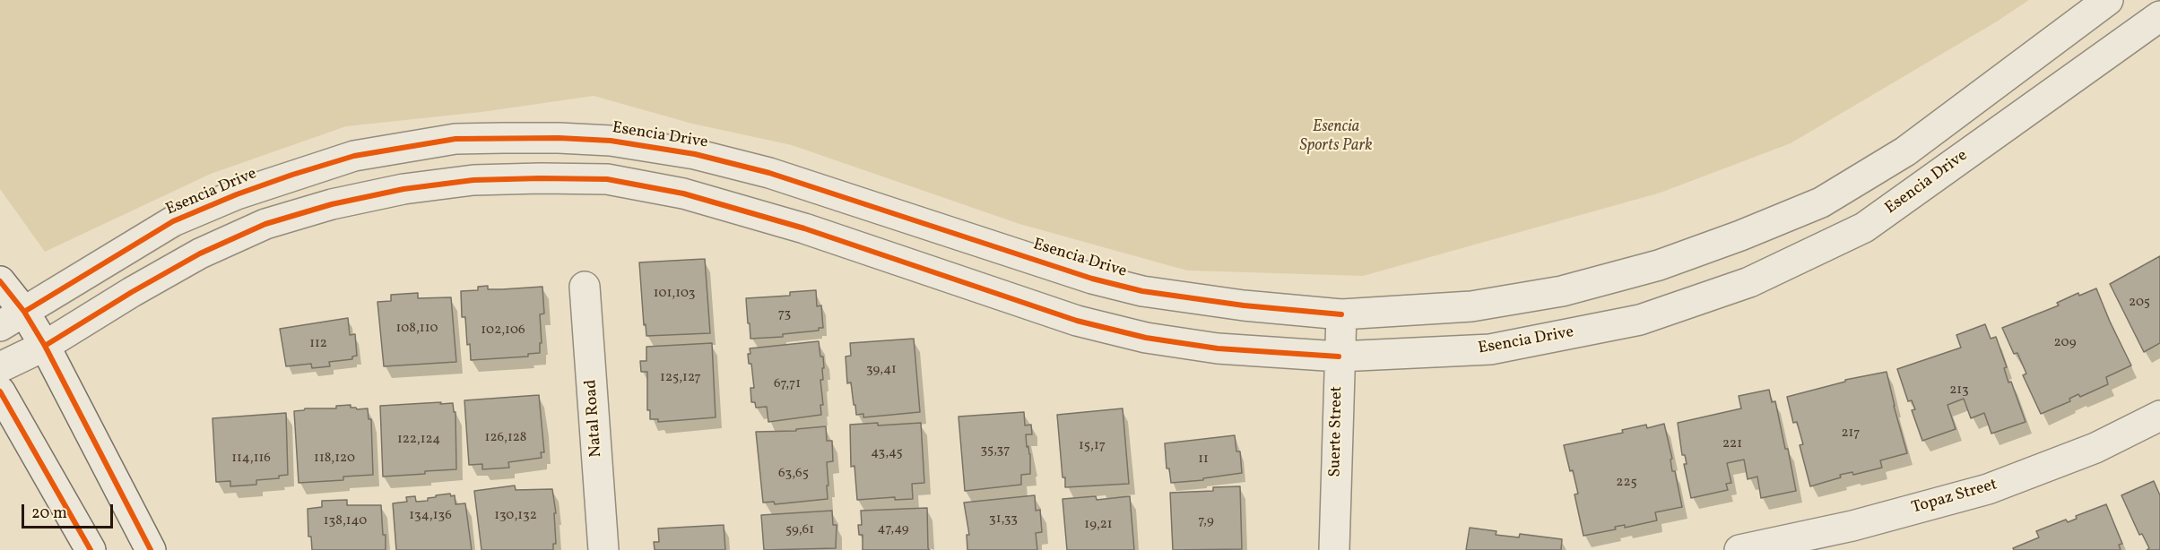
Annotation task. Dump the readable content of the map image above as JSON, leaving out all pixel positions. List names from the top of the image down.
{
  "streets": {
    "street": [
      "Esencia Drive",
      "Natal Road",
      "Suerte Street",
      "Topaz Street"
    ]
  },
  "crossings": [
    ["Esencia Drive", "Suerte Street"]
  ],
  "parks": ["Esencia Sports Park"],
  "house_numbers": [
    "101,103",
    "205",
    "73",
    "108,110",
    "102,106",
    "209",
    "112",
    "39,41",
    "125,127",
    "67,71",
    "213",
    "217",
    "126,128",
    "122,124",
    "221",
    "15,17",
    "35,37",
    "43,45",
    "114,116",
    "118,120",
    "11",
    "63,65",
    "225",
    "134,136",
    "130,132",
    "31,33",
    "138,140",
    "7,9",
    "19,21",
    "47,49",
    "59,61"
  ],
  "scale_bar": "20 m"
}
